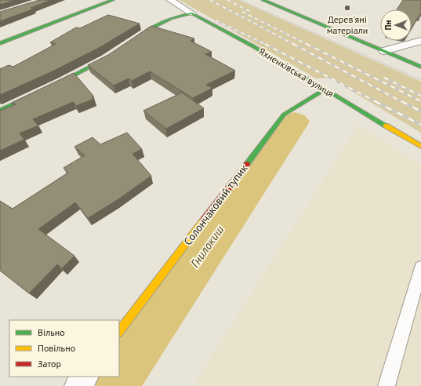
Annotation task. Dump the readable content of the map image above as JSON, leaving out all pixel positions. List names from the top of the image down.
{
  "streets": {
    "main road": ["Яхненківська вулиця", "Солончаковий тупик"]
  },
  "crossings": [
    ["Яхненківська вулиця", "Солончаковий тупик"]
  ],
  "water": ["Гнилокиш"],
  "places": ["Дерев'янi матерiали"],
  "legend": ["Вільно", "Повільно", "Затор"],
  "north": "left"
}
